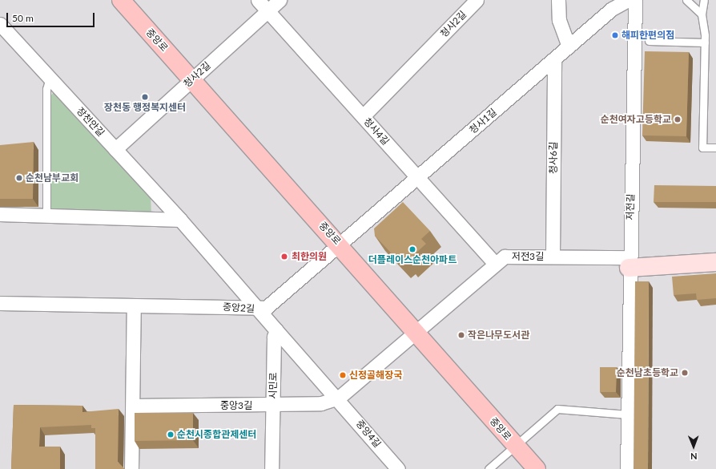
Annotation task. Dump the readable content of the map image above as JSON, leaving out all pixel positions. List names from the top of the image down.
{
  "streets": {
    "main road": ["중앙로"],
    "street": [
      "청사2길",
      "청사1길",
      "장천안길",
      "청사4길",
      "청사6길",
      "저전길",
      "저전3길",
      "중앙2길",
      "시민로",
      "중앙3길",
      "중앙4길"
    ]
  },
  "crossings": [
    ["청사2길", "중앙로"],
    ["청사2길", "장천안길"],
    ["청사2길", "청사4길"],
    ["중앙로", "청사1길"],
    ["중앙로", "저전3길"],
    ["중앙로", "중앙2길"],
    ["중앙로", "중앙3길"],
    ["청사1길", "청사4길"],
    ["청사1길", "청사6길"],
    ["청사1길", "중앙2길"],
    ["장천안길", "중앙2길"],
    ["청사4길", "저전3길"],
    ["청사6길", "저전3길"],
    ["저전길", "저전3길"],
    ["저전3길", "중앙3길"],
    ["시민로", "중앙3길"],
    ["중앙3길", "중앙4길"]
  ],
  "places": [
    "해피한편의점",
    "장천동 행정복지센터",
    "순천여자고등학교",
    "순천남부교회",
    "더플레이스순천아파트",
    "최한의원",
    "작은나무도서관",
    "순천남초등학교",
    "신정골해장국",
    "순천시종합관제센터"
  ],
  "scale_bar": "50 m",
  "north": "bottom"
}
